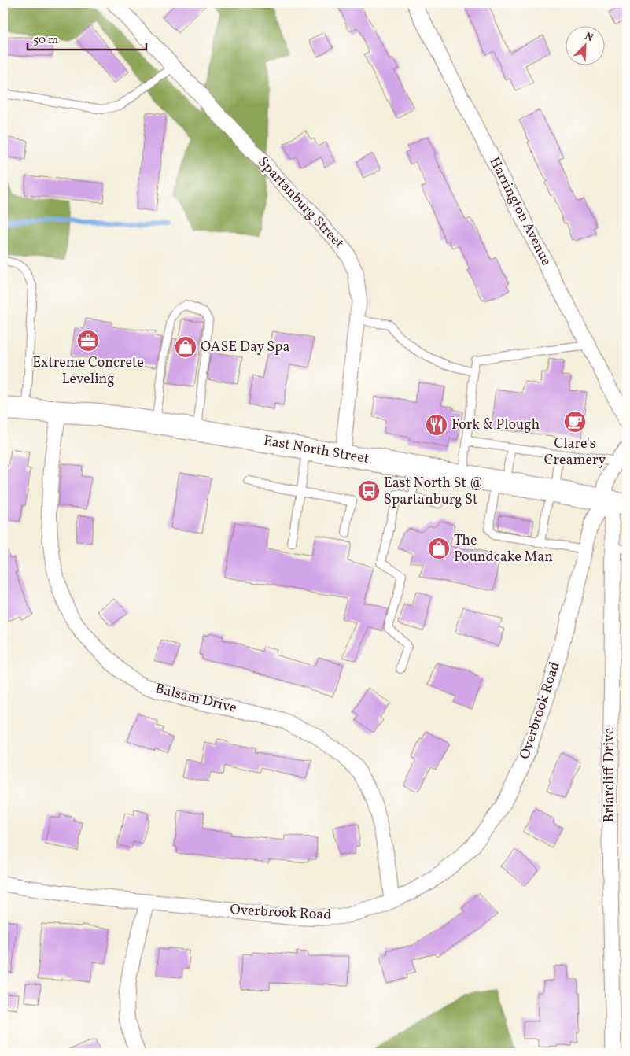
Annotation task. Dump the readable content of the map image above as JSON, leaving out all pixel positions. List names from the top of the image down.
{
  "streets": {
    "main road": ["East North Street"],
    "street": [
      "Spartanburg Street",
      "Harrington Avenue",
      "Balsam Drive",
      "Overbrook Road",
      "Briarcliff Drive"
    ]
  },
  "crossings": [
    ["Spartanburg Street", "East North Street"],
    ["East North Street", "Balsam Drive"],
    ["East North Street", "Overbrook Road"],
    ["East North Street", "Briarcliff Drive"],
    ["Balsam Drive", "Overbrook Road"],
    ["Overbrook Road", "Briarcliff Drive"]
  ],
  "places": {
    "office": ["Extreme Concrete Leveling"],
    "shop": ["OASE Day Spa", "The Poundcake Man"],
    "cafe": ["Clare's Creamery"],
    "restaurant": ["Fork & Plough"],
    "bus stop": ["East North St @ Spartanburg St"]
  },
  "scale_bar": "50 m",
  "north": "top right"
}
